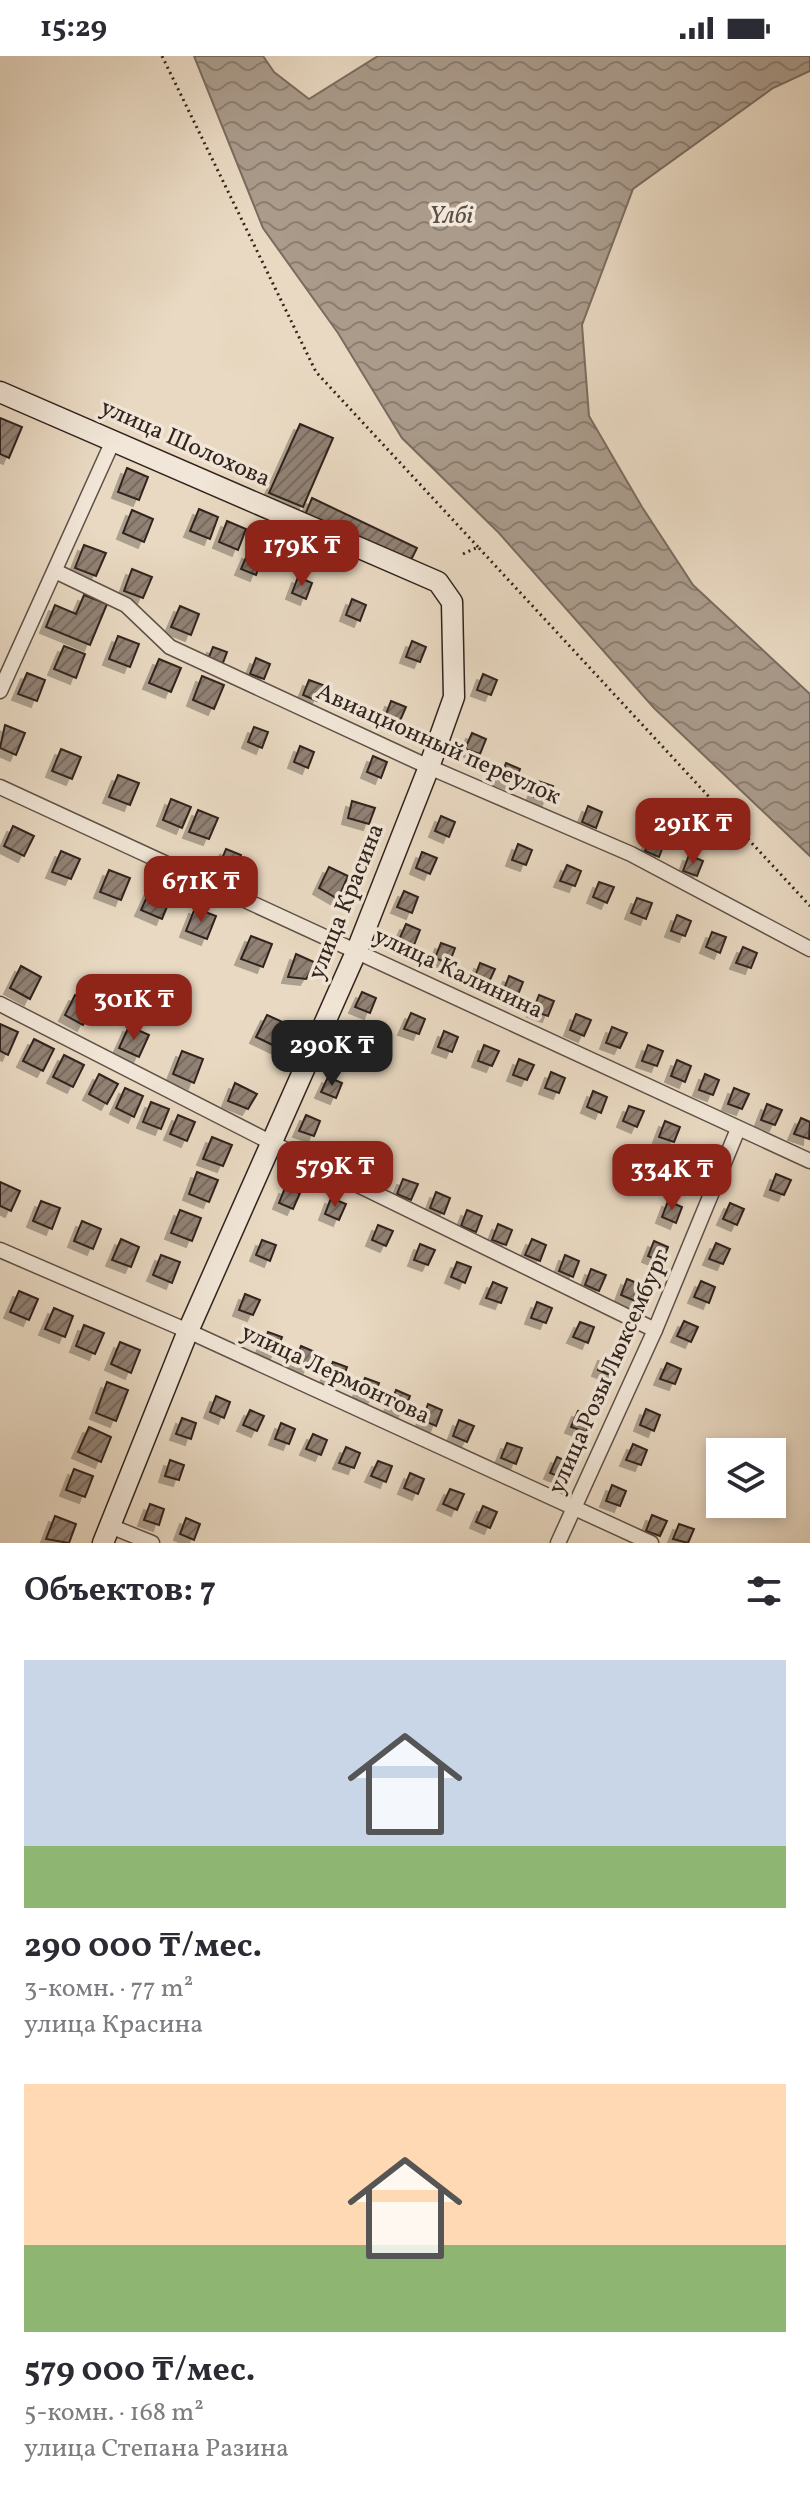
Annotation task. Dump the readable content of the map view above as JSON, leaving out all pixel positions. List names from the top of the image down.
{
  "streets": {
    "street": [
      "улица Шолохова",
      "Авиационный переулок",
      "улица Красина",
      "улица Калинина",
      "улица Розы Люксембург",
      "улица Лермонтова"
    ]
  },
  "crossings": [
    ["улица Шолохова", "улица Красина"],
    ["Авиационный переулок", "улица Красина"],
    ["улица Красина", "улица Калинина"],
    ["улица Красина", "улица Лермонтова"],
    ["улица Калинина", "улица Розы Люксембург"],
    ["улица Розы Люксембург", "улица Лермонтова"]
  ],
  "water": ["Үлбі"],
  "page": {
    "status": "15:29",
    "price": [
      "179K ₸",
      "291K ₸",
      "671K ₸",
      "301K ₸",
      "290K ₸",
      "579K ₸",
      "334K ₸"
    ],
    "heading": "Объектов: 7",
    "list": [
      {
        "name": "290 000 ₸/мес.",
        "note": "3-комн. · 77 m² · улица Красина"
      },
      {
        "name": "579 000 ₸/мес.",
        "note": "5-комн. · 168 m² · улица Степана Разина"
      }
    ]
  }
}
